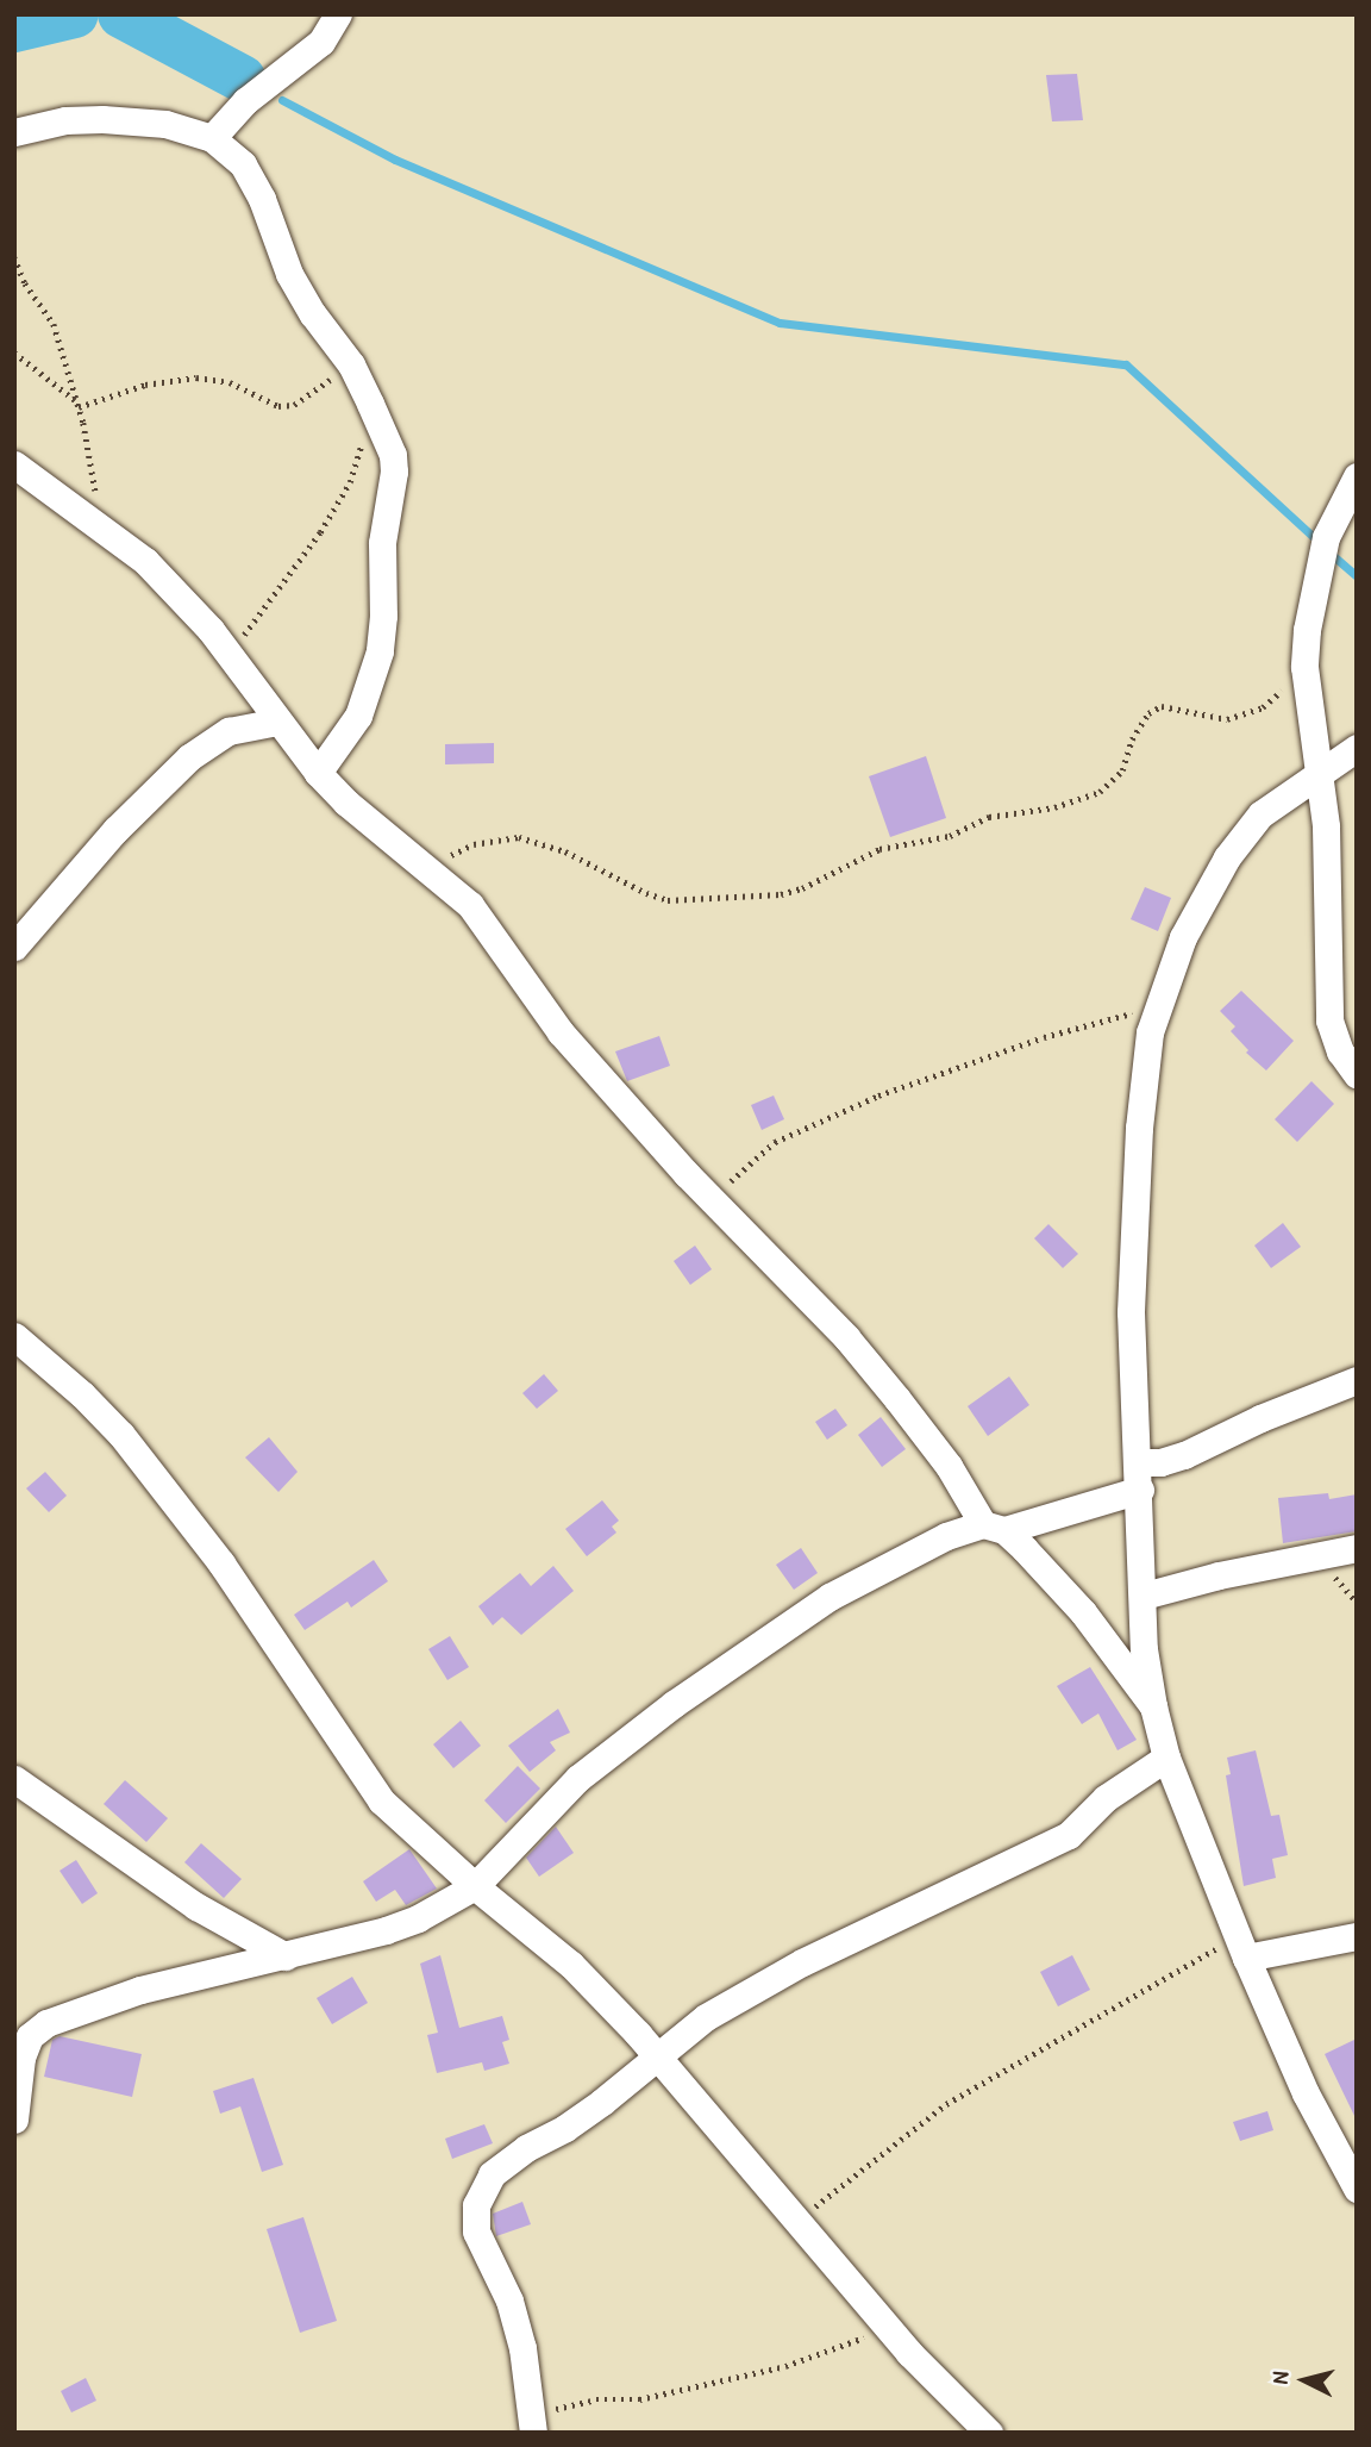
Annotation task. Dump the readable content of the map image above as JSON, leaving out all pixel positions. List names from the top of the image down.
{
  "north": "left"
}
